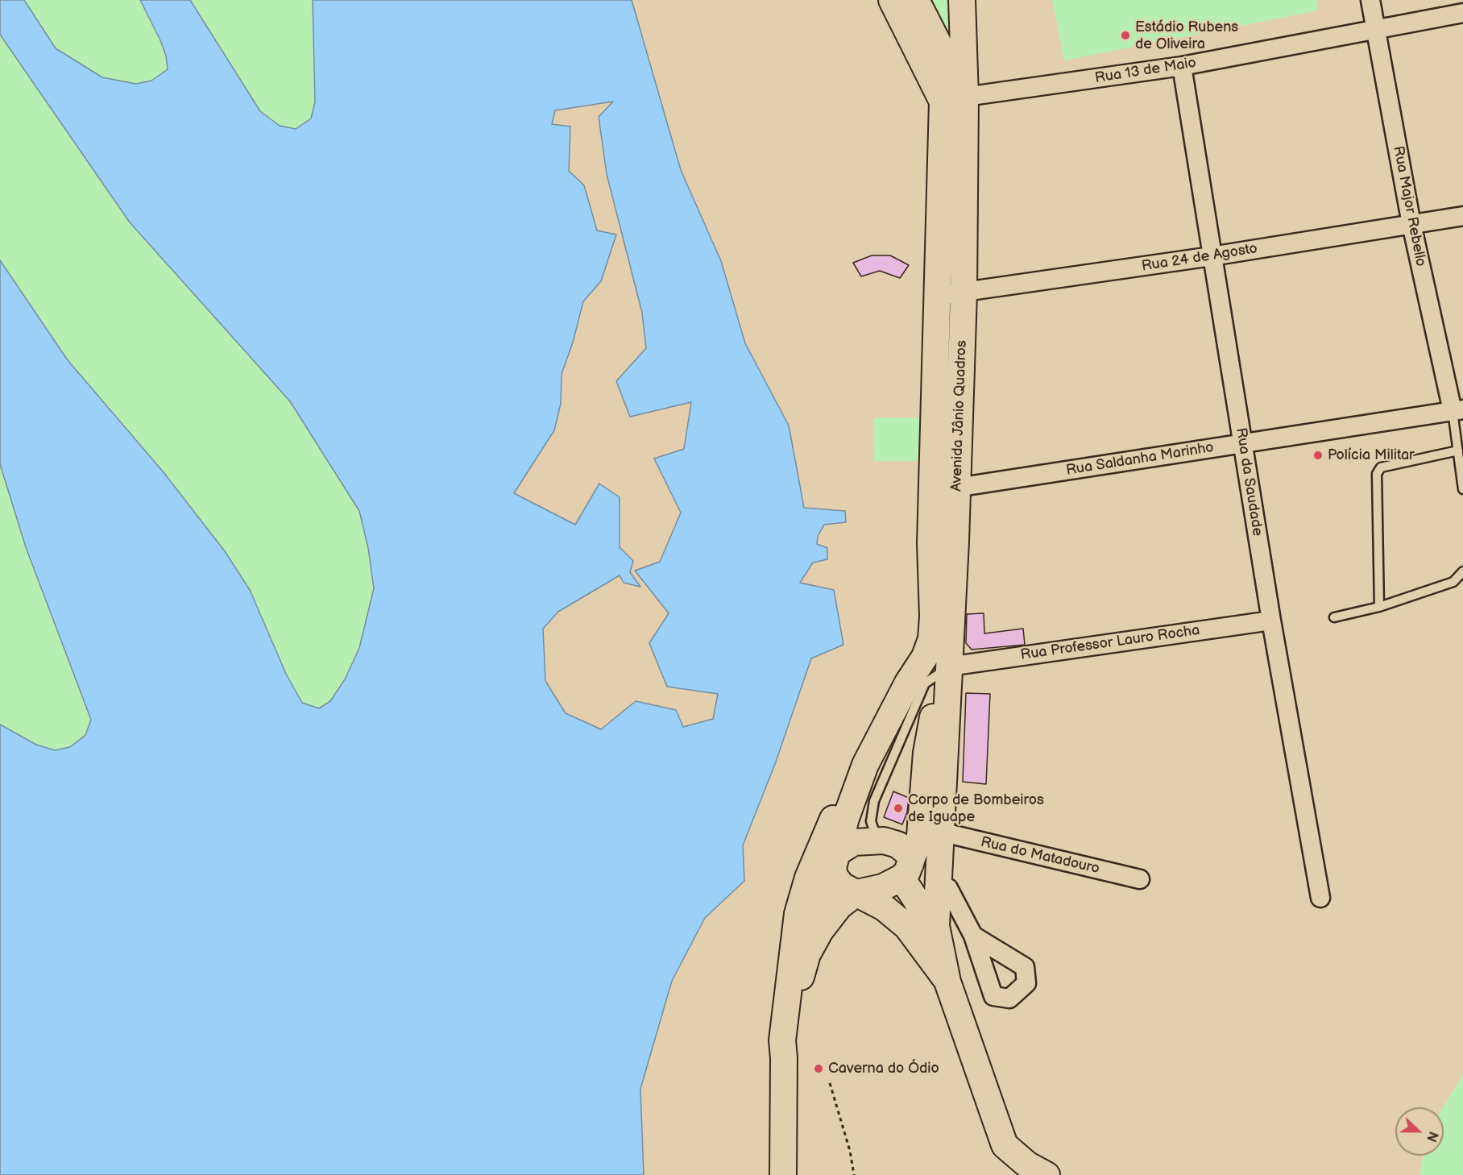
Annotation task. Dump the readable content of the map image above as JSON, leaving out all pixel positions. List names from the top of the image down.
{
  "streets": {
    "main road": ["Avenida Jânio Quadros"],
    "street": [
      "Rua 13 de Maio",
      "Rua Major Rebello",
      "Rua 24 de Agosto",
      "Rua Saldanha Marinho",
      "Rua da Saudade",
      "Rua Professor Lauro Rocha",
      "Rua do Matadouro"
    ]
  },
  "crossings": [
    ["Rua 13 de Maio", "Rua Major Rebello"],
    ["Rua 13 de Maio", "Avenida Jânio Quadros"],
    ["Rua 13 de Maio", "Rua da Saudade"],
    ["Rua Major Rebello", "Rua 24 de Agosto"],
    ["Rua Major Rebello", "Rua Saldanha Marinho"],
    ["Rua 24 de Agosto", "Avenida Jânio Quadros"],
    ["Rua 24 de Agosto", "Rua da Saudade"],
    ["Avenida Jânio Quadros", "Rua Saldanha Marinho"],
    ["Avenida Jânio Quadros", "Rua Professor Lauro Rocha"],
    ["Avenida Jânio Quadros", "Rua do Matadouro"],
    ["Rua Saldanha Marinho", "Rua da Saudade"],
    ["Rua da Saudade", "Rua Professor Lauro Rocha"]
  ],
  "places": [
    "Estádio Rubens de Oliveira",
    "Polícia Militar",
    "Corpo de Bombeiros de Iguape",
    "Caverna do Ódio"
  ],
  "north": "right"
}
